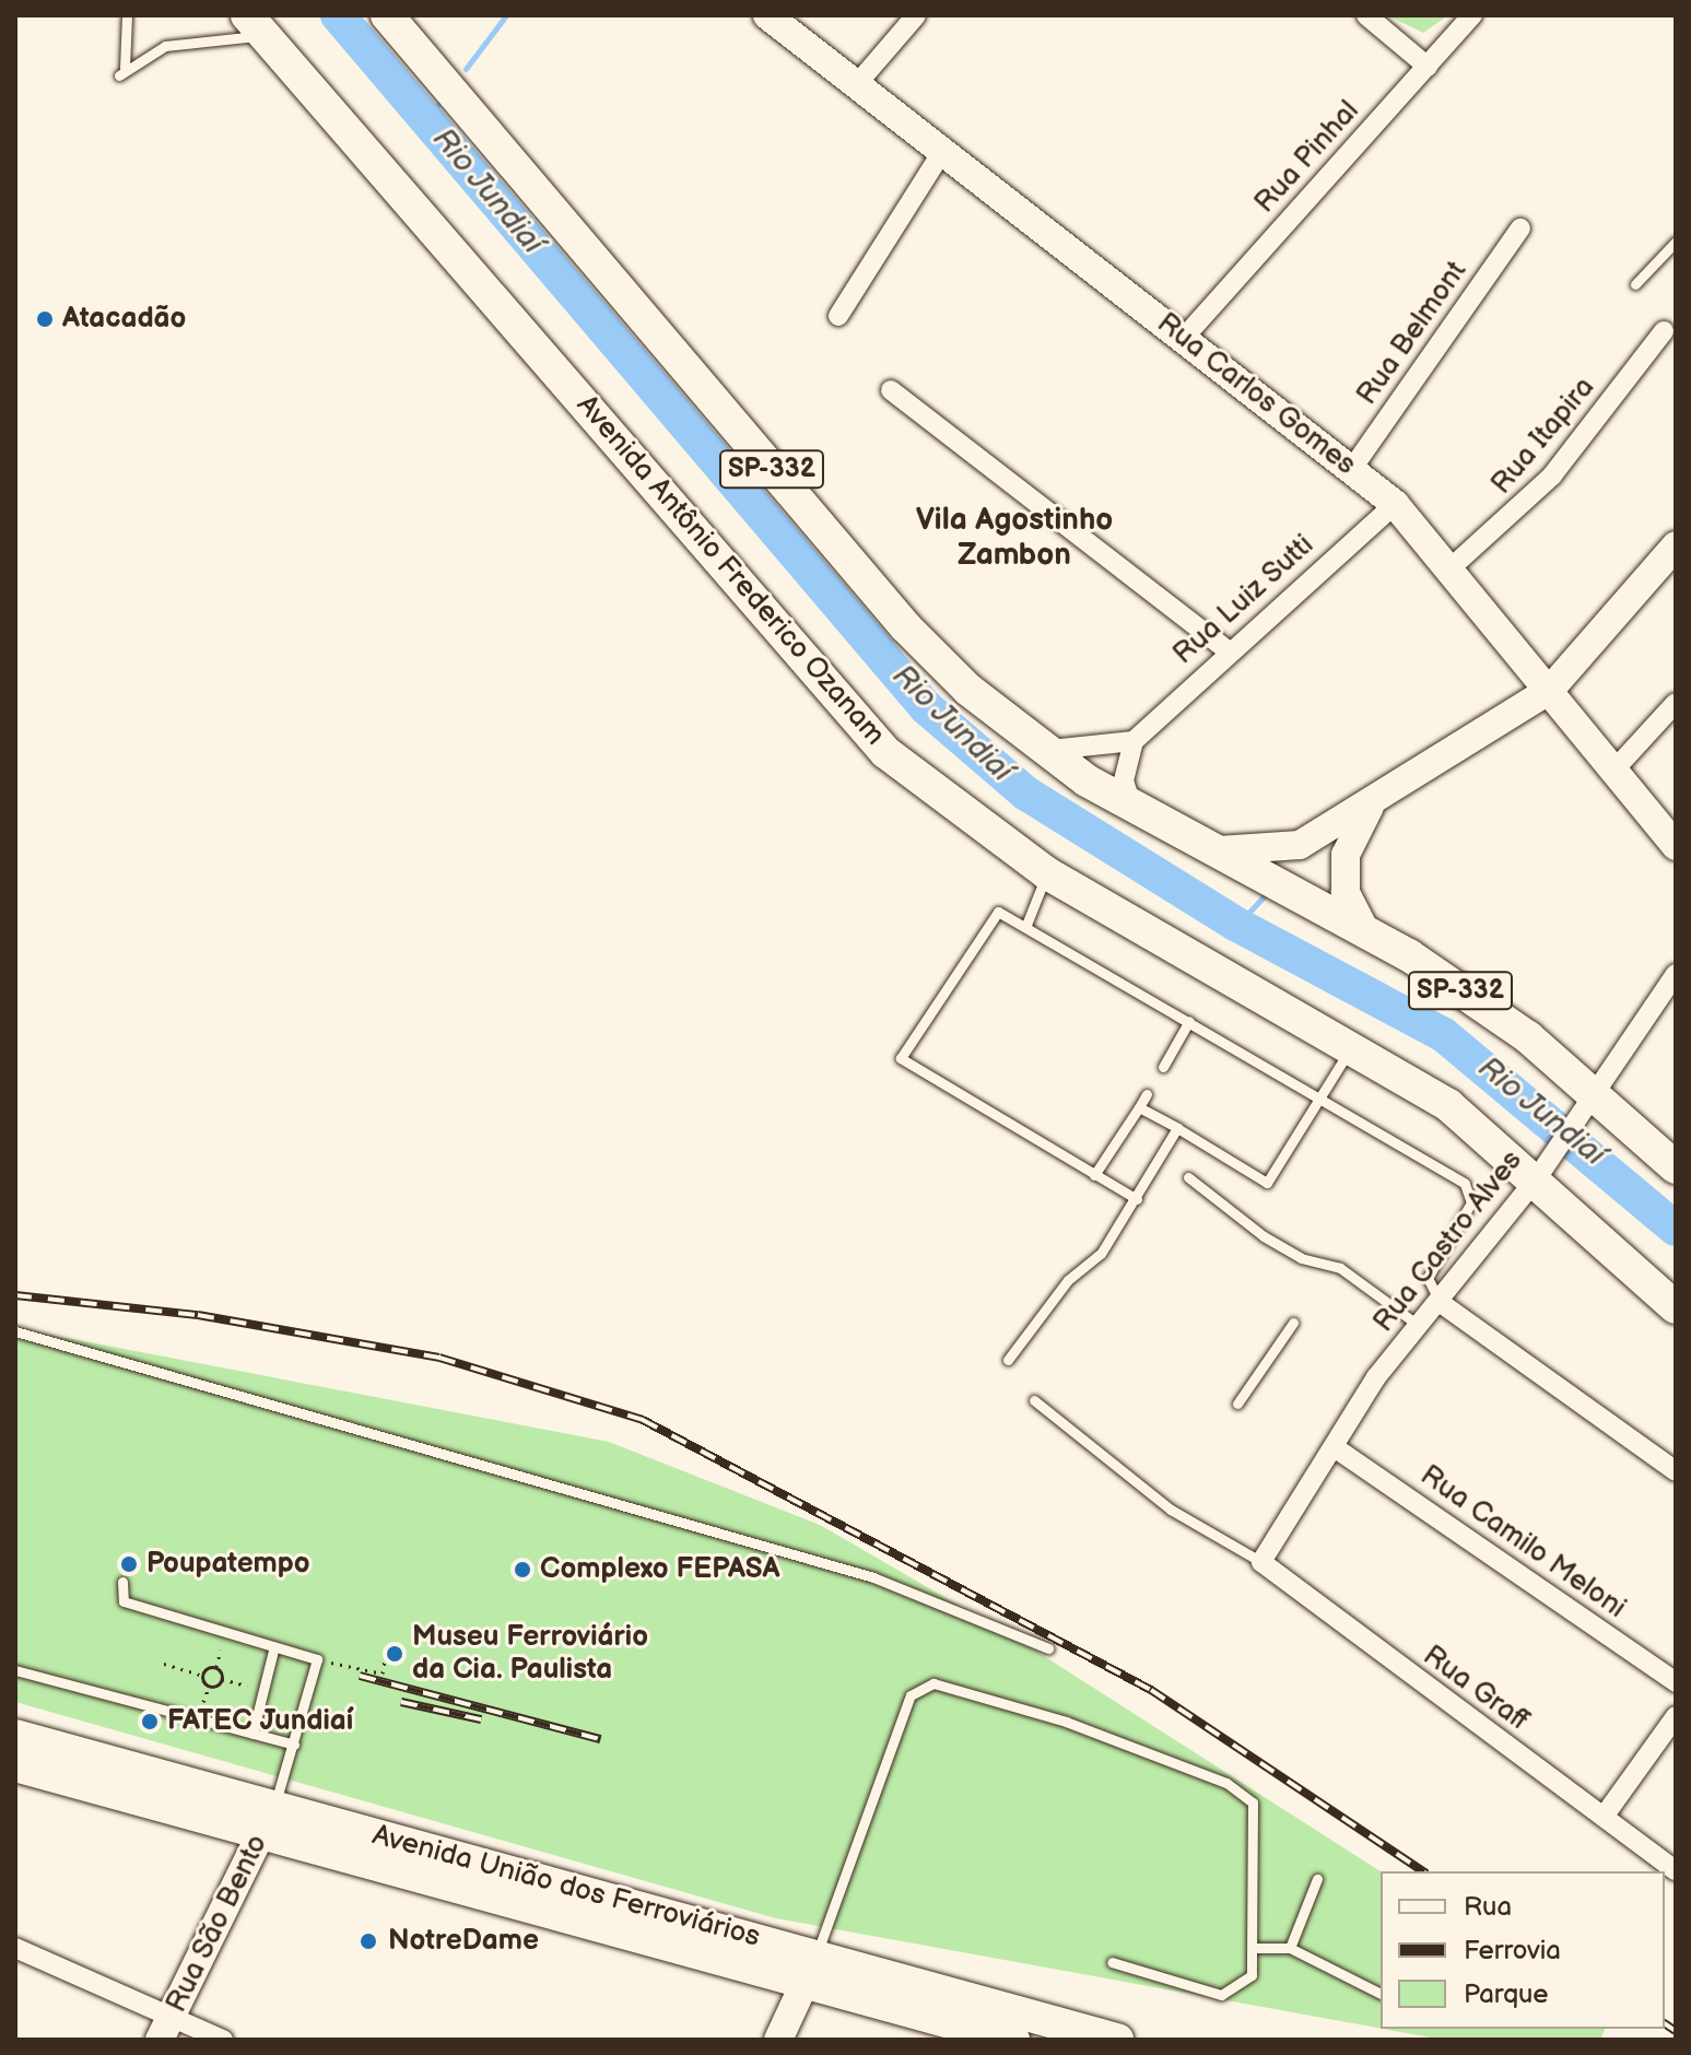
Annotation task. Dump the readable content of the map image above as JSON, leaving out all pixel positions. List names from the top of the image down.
{
  "streets": {
    "main road": [
      "Rua Carlos Gomes",
      "SP-332",
      "Avenida Antônio Frederico Ozanam",
      "Avenida União dos Ferroviários",
      "Rua São Bento"
    ],
    "street": [
      "Rua Pinhal",
      "Rua Belmont",
      "Rua Itapira",
      "Rua Luiz Sutti",
      "Rua Castro Alves",
      "Rua Camilo Meloni",
      "Rua Graff"
    ]
  },
  "crossings": [
    ["Rua Pinhal", "Rua Carlos Gomes"],
    ["Rua Belmont", "Rua Carlos Gomes"],
    ["Rua Carlos Gomes", "Rua Itapira"],
    ["Rua Carlos Gomes", "Rua Luiz Sutti"],
    ["SP-332", "Rua Castro Alves"],
    ["Avenida Antônio Frederico Ozanam", "Rua Castro Alves"],
    ["Rua Castro Alves", "Rua Camilo Meloni"],
    ["Rua Castro Alves", "Rua Graff"],
    ["Avenida União dos Ferroviários", "Rua São Bento"]
  ],
  "districts": ["Vila Agostinho Zambon"],
  "water": ["Rio Jundiaí"],
  "places": [
    "Atacadão",
    "Poupatempo",
    "Complexo FEPASA",
    "Museu Ferroviário da Cia. Paulista",
    "FATEC Jundiaí",
    "NotreDame"
  ],
  "legend": ["Rua", "Ferrovia", "Parque"]
}
